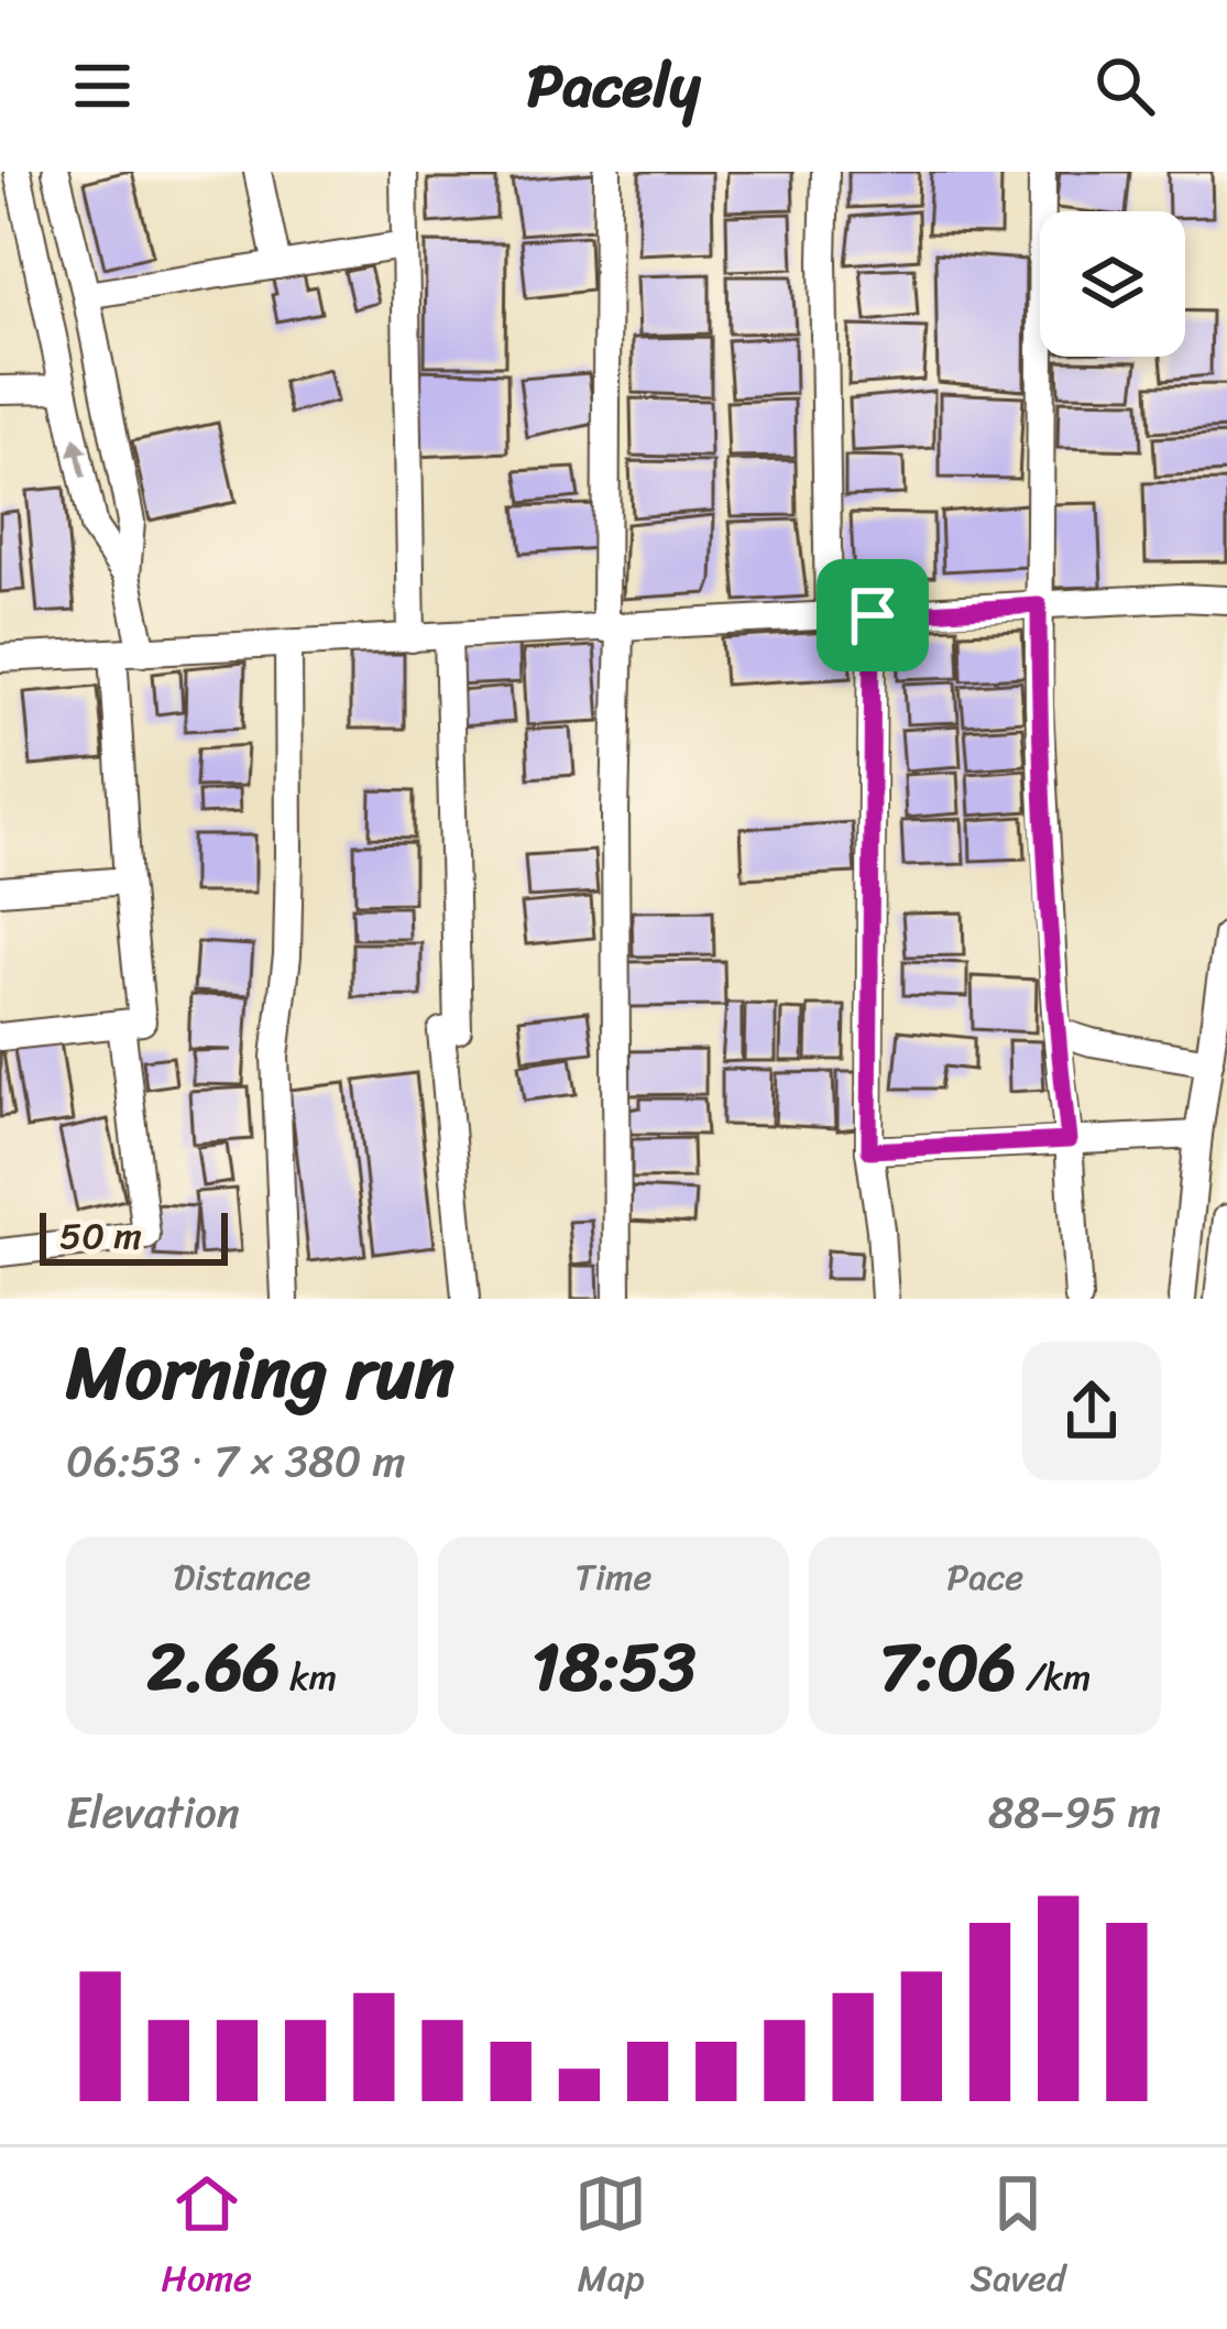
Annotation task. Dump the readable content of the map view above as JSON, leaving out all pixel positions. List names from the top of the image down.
{
  "scale_bar": "50 m",
  "page": {
    "header": "Pacely",
    "scale": "50 m",
    "heading": ["Morning run", "06:53 · 7 × 380 m"],
    "stats": [
      ["Distance", "2.66 km"],
      ["Time", "18:53"],
      ["Pace", "7:06 /km"]
    ],
    "chart": ["Elevation", "88–95 m"],
    "tabs": ["Home", "Map", "Saved"]
  }
}
